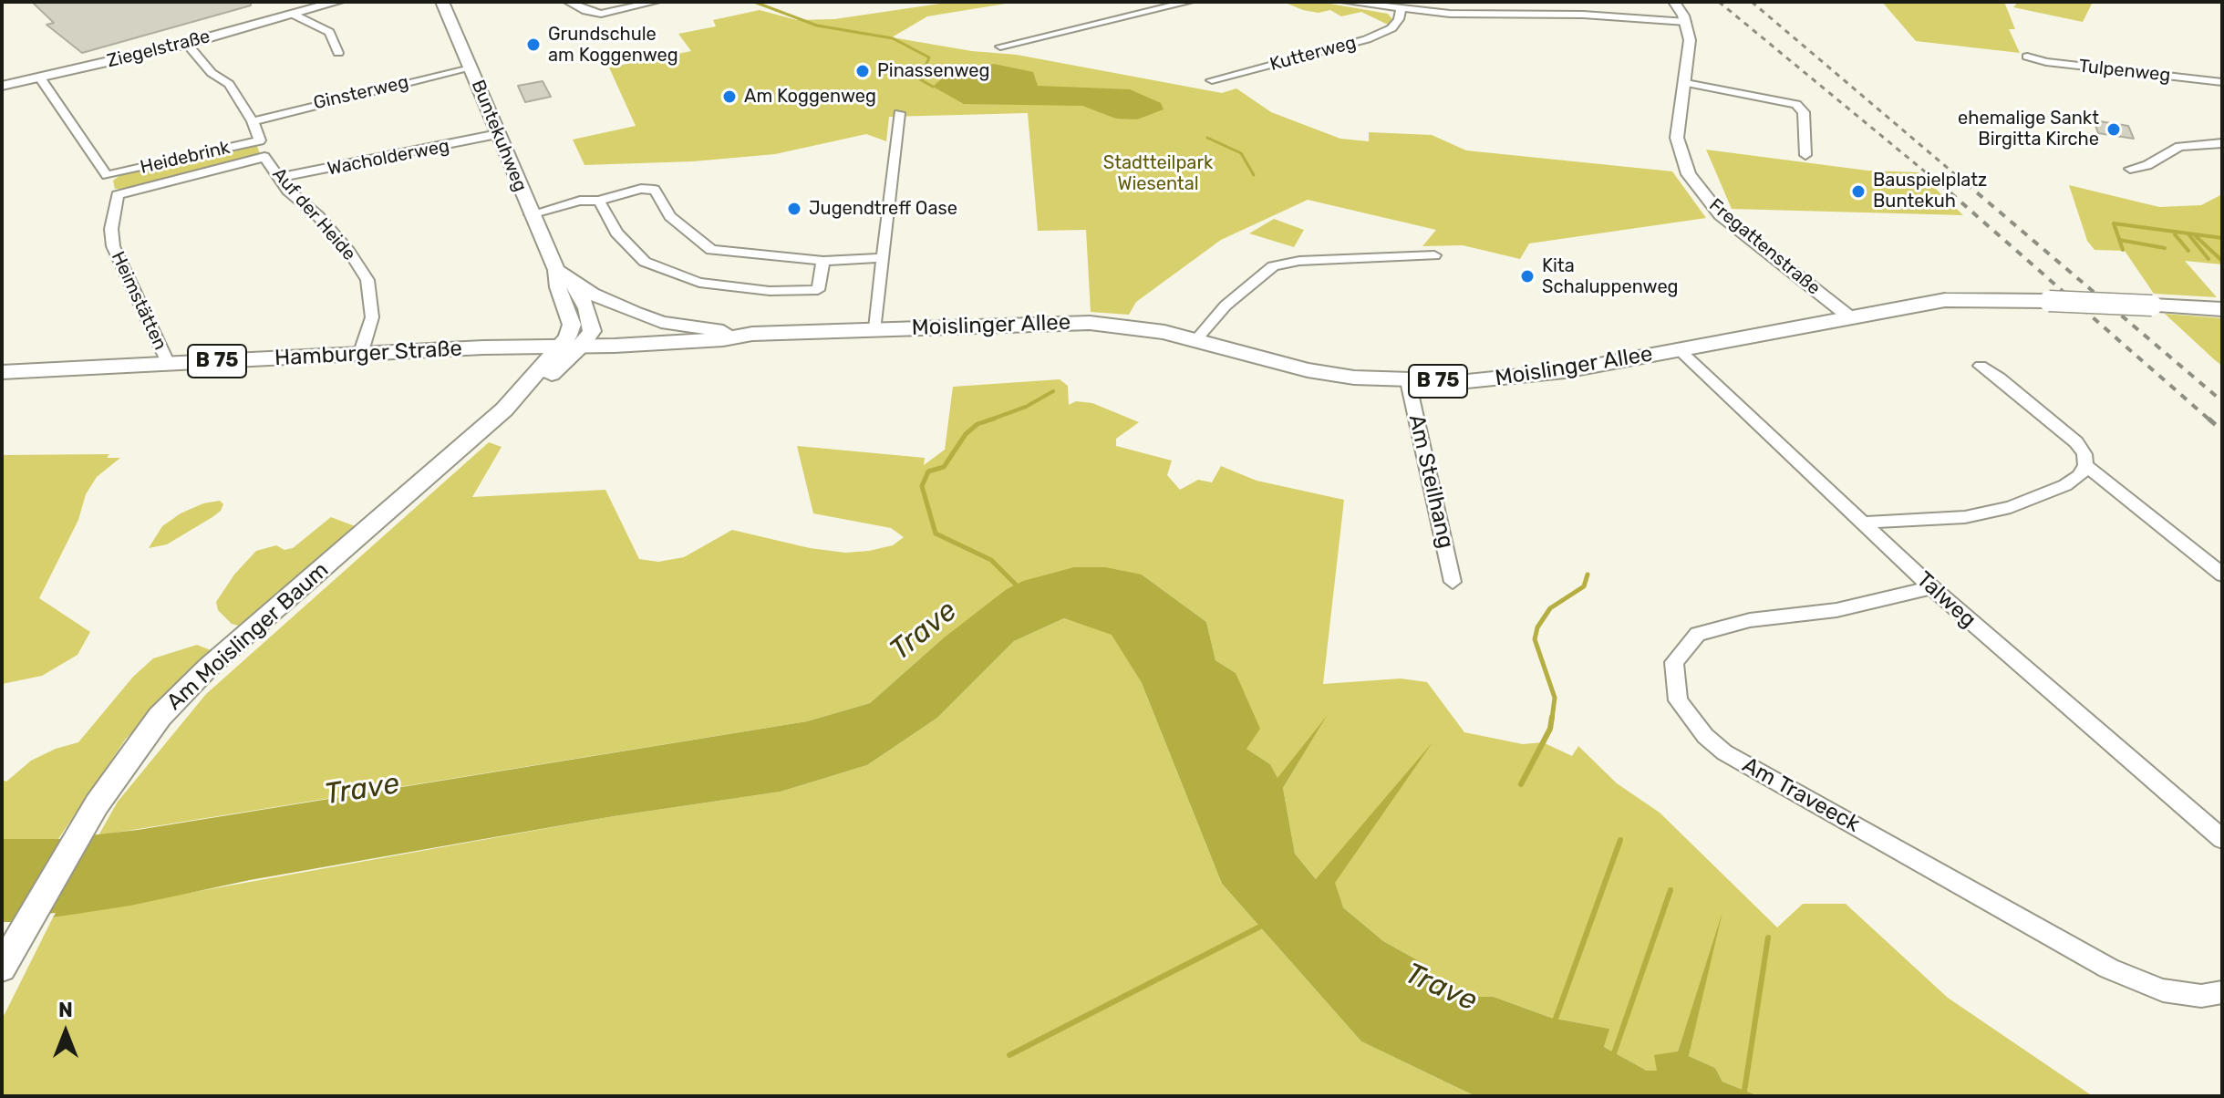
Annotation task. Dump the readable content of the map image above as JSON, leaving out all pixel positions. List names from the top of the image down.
{
  "streets": {
    "main road": [
      "Ziegelstraße",
      "Buntekuhweg",
      "Moislinger Allee",
      "Hamburger Straße",
      "B 75",
      "Am Moislinger Baum"
    ],
    "street": [
      "Kutterweg",
      "Tulpenweg",
      "Ginsterweg",
      "Heidebrink",
      "Wacholderweg",
      "Auf der Heide",
      "Fregattenstraße",
      "Heimstätten",
      "Am Steilhang",
      "Talweg",
      "Am Traveeck"
    ]
  },
  "crossings": [
    ["Ziegelstraße", "Heidebrink"],
    ["Ginsterweg", "Buntekuhweg"],
    ["Ginsterweg", "Heidebrink"],
    ["Buntekuhweg", "Wacholderweg"],
    ["Buntekuhweg", "Moislinger Allee"],
    ["Buntekuhweg", "Hamburger Straße"],
    ["Buntekuhweg", "Am Moislinger Baum"],
    ["Heidebrink", "Auf der Heide"],
    ["Heidebrink", "Heimstätten"],
    ["Wacholderweg", "Auf der Heide"],
    ["Auf der Heide", "Hamburger Straße"],
    ["Fregattenstraße", "Moislinger Allee"],
    ["Heimstätten", "Hamburger Straße"],
    ["Moislinger Allee", "Hamburger Straße"],
    ["Moislinger Allee", "Am Steilhang"],
    ["Moislinger Allee", "Talweg"],
    ["Moislinger Allee", "Am Moislinger Baum"],
    ["Hamburger Straße", "Am Moislinger Baum"],
    ["Talweg", "Am Traveeck"]
  ],
  "water": ["Trave"],
  "parks": ["Stadtteilpark Wiesental"],
  "places": [
    "Grundschule am Koggenweg",
    "Pinassenweg",
    "Am Koggenweg",
    "ehemalige Sankt Birgitta Kirche",
    "Bauspielplatz Buntekuh",
    "Jugendtreff Oase",
    "Kita Schaluppenweg"
  ],
  "north": "top"
}
